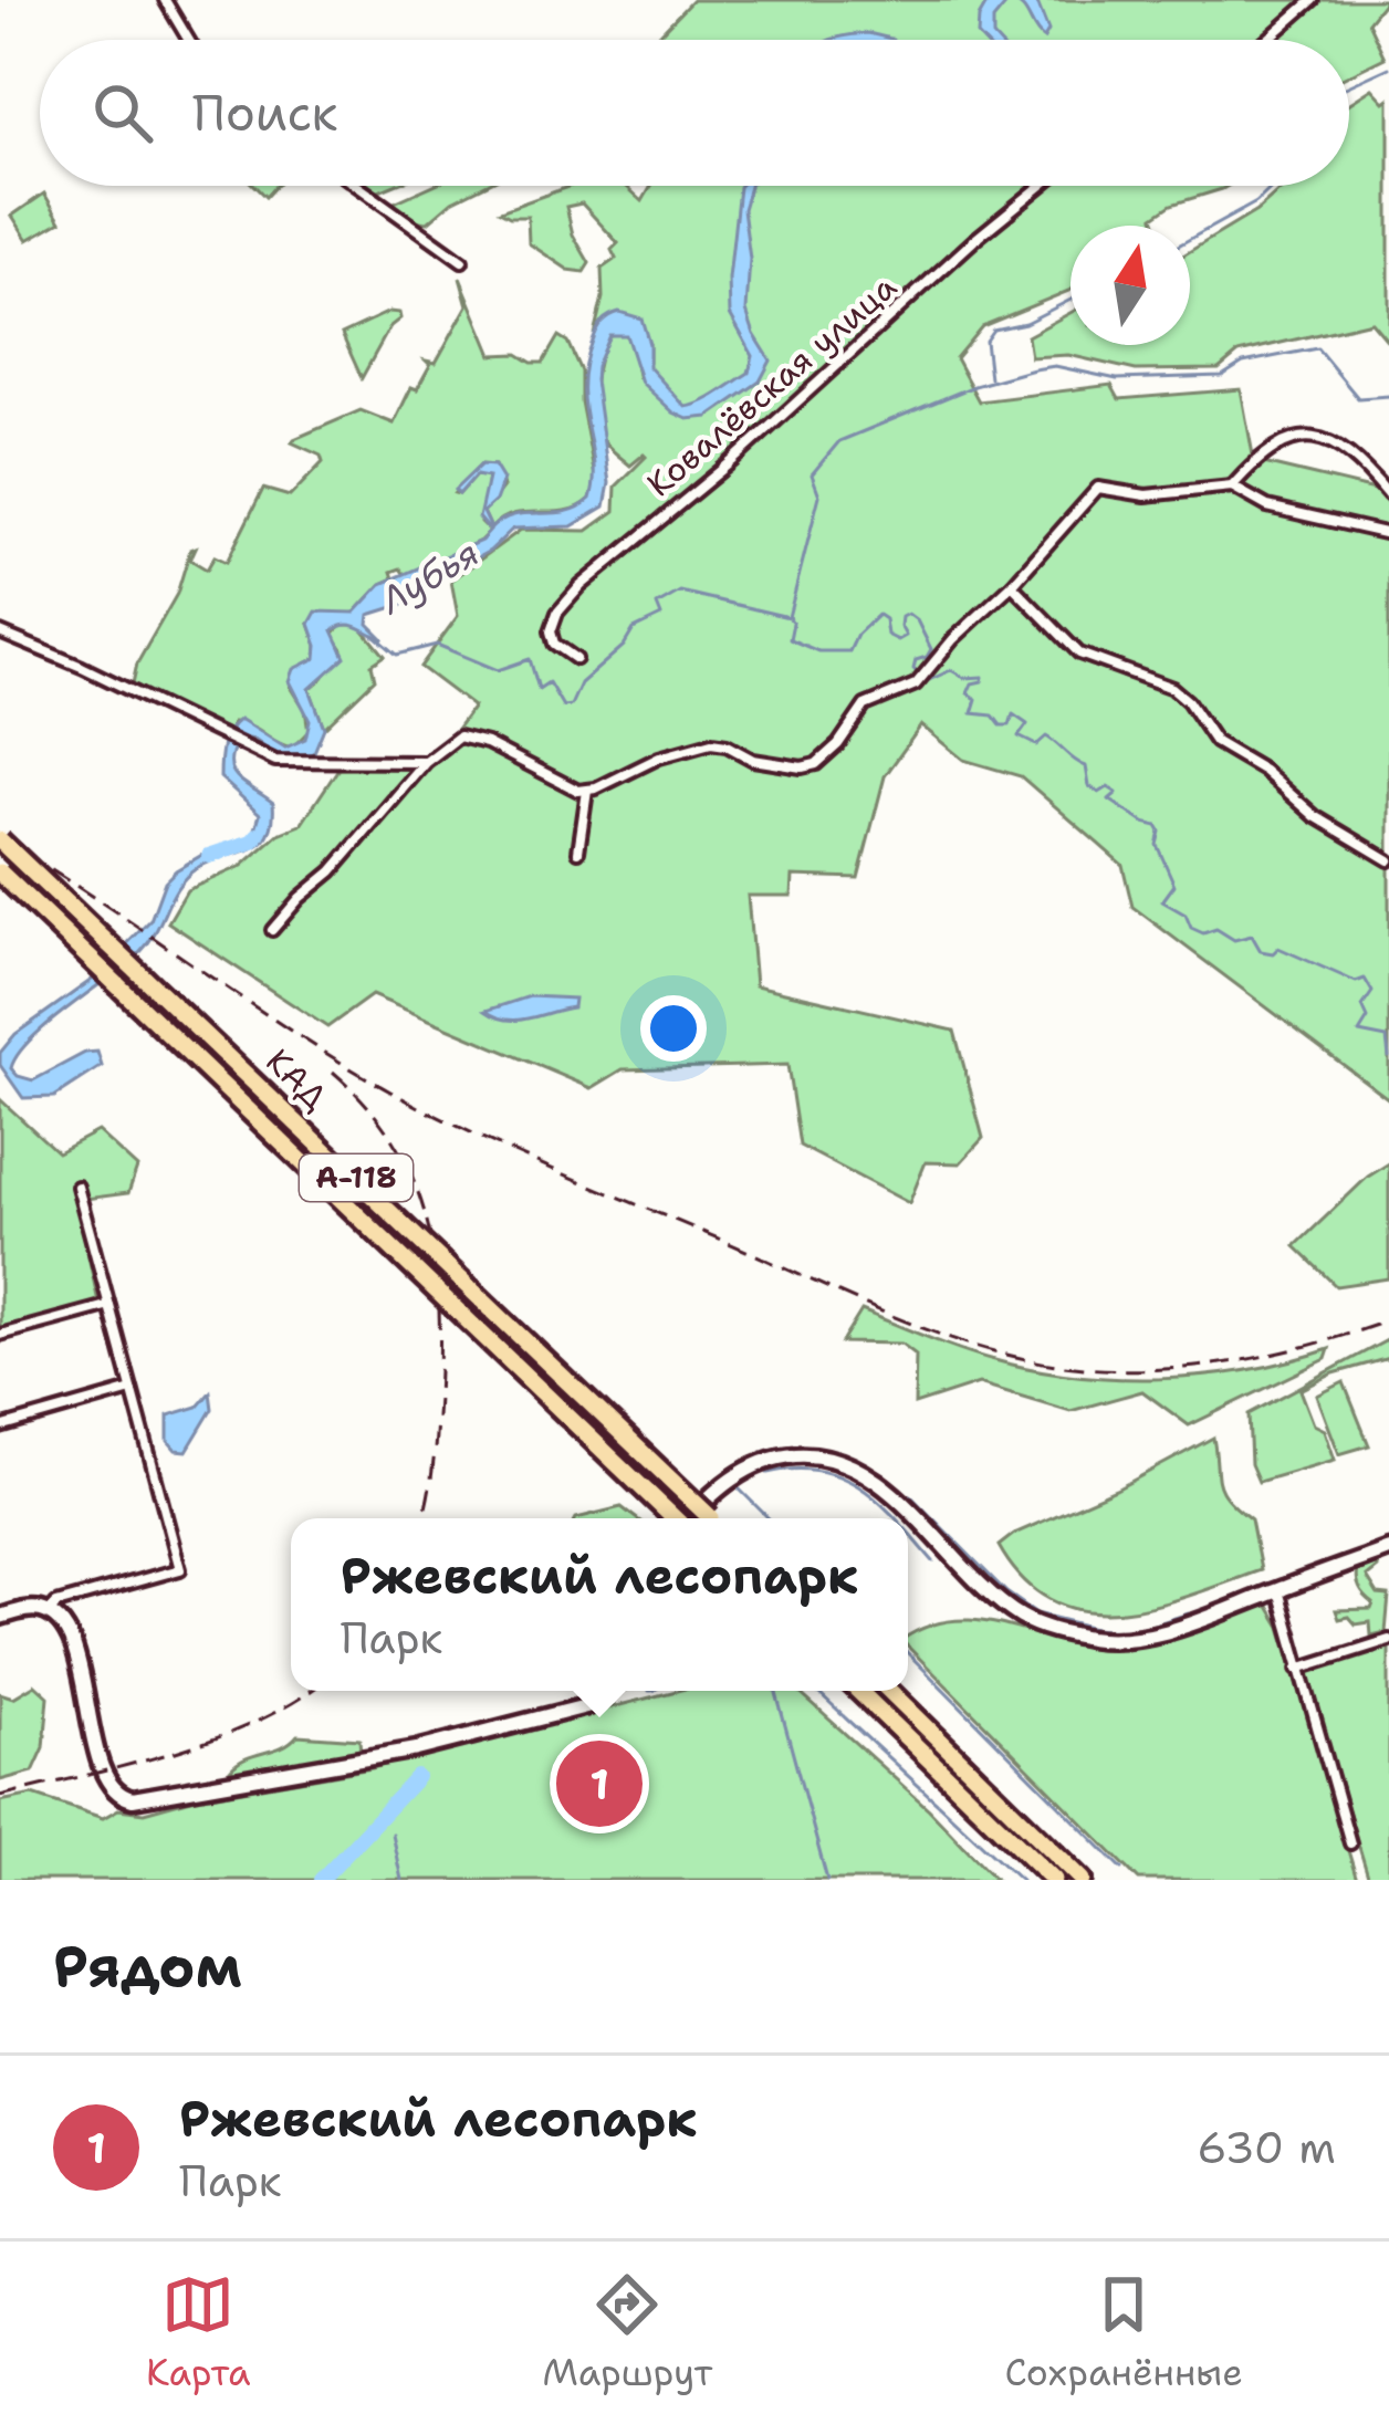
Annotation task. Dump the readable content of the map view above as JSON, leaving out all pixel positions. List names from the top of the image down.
{
  "streets": {
    "highway": ["КАД", "А-118"],
    "street": ["Ковалёвская улица"]
  },
  "water": ["Лубья"],
  "north": "top",
  "page": {
    "search": "Поиск",
    "popup": ["Ржевский лесопарк", "Парк"],
    "pins": "1",
    "heading": "Рядом",
    "list": [
      {
        "mark": "1",
        "name": "Ржевский лесопарк",
        "note": "Парк",
        "value": "630 m"
      }
    ],
    "nav": ["Карта", "Маршрут", "Сохранённые"]
  }
}
